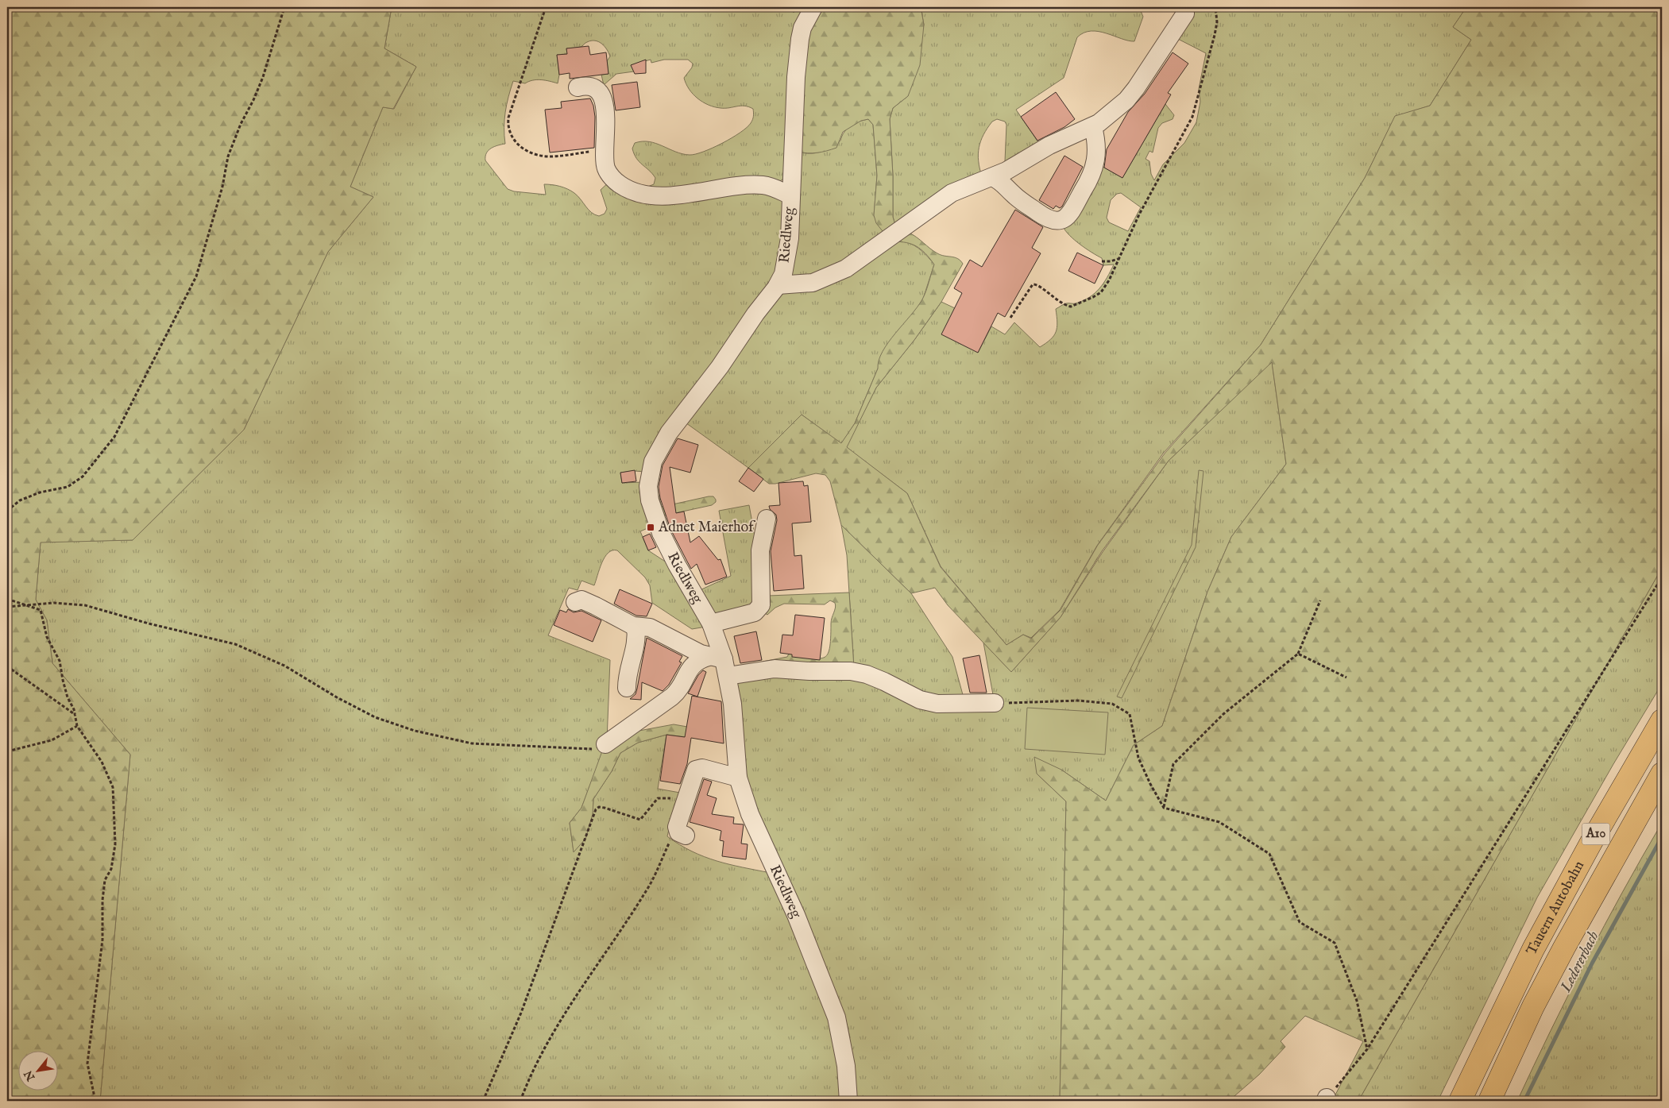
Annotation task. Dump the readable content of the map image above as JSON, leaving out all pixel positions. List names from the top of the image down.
{
  "streets": {
    "highway": ["A10", "Tauern Autobahn"],
    "street": ["Riedlweg"]
  },
  "water": ["Ledererbach"],
  "places": {
    "transit": ["Adnet Maierhof"]
  },
  "north": "bottom left"
}
